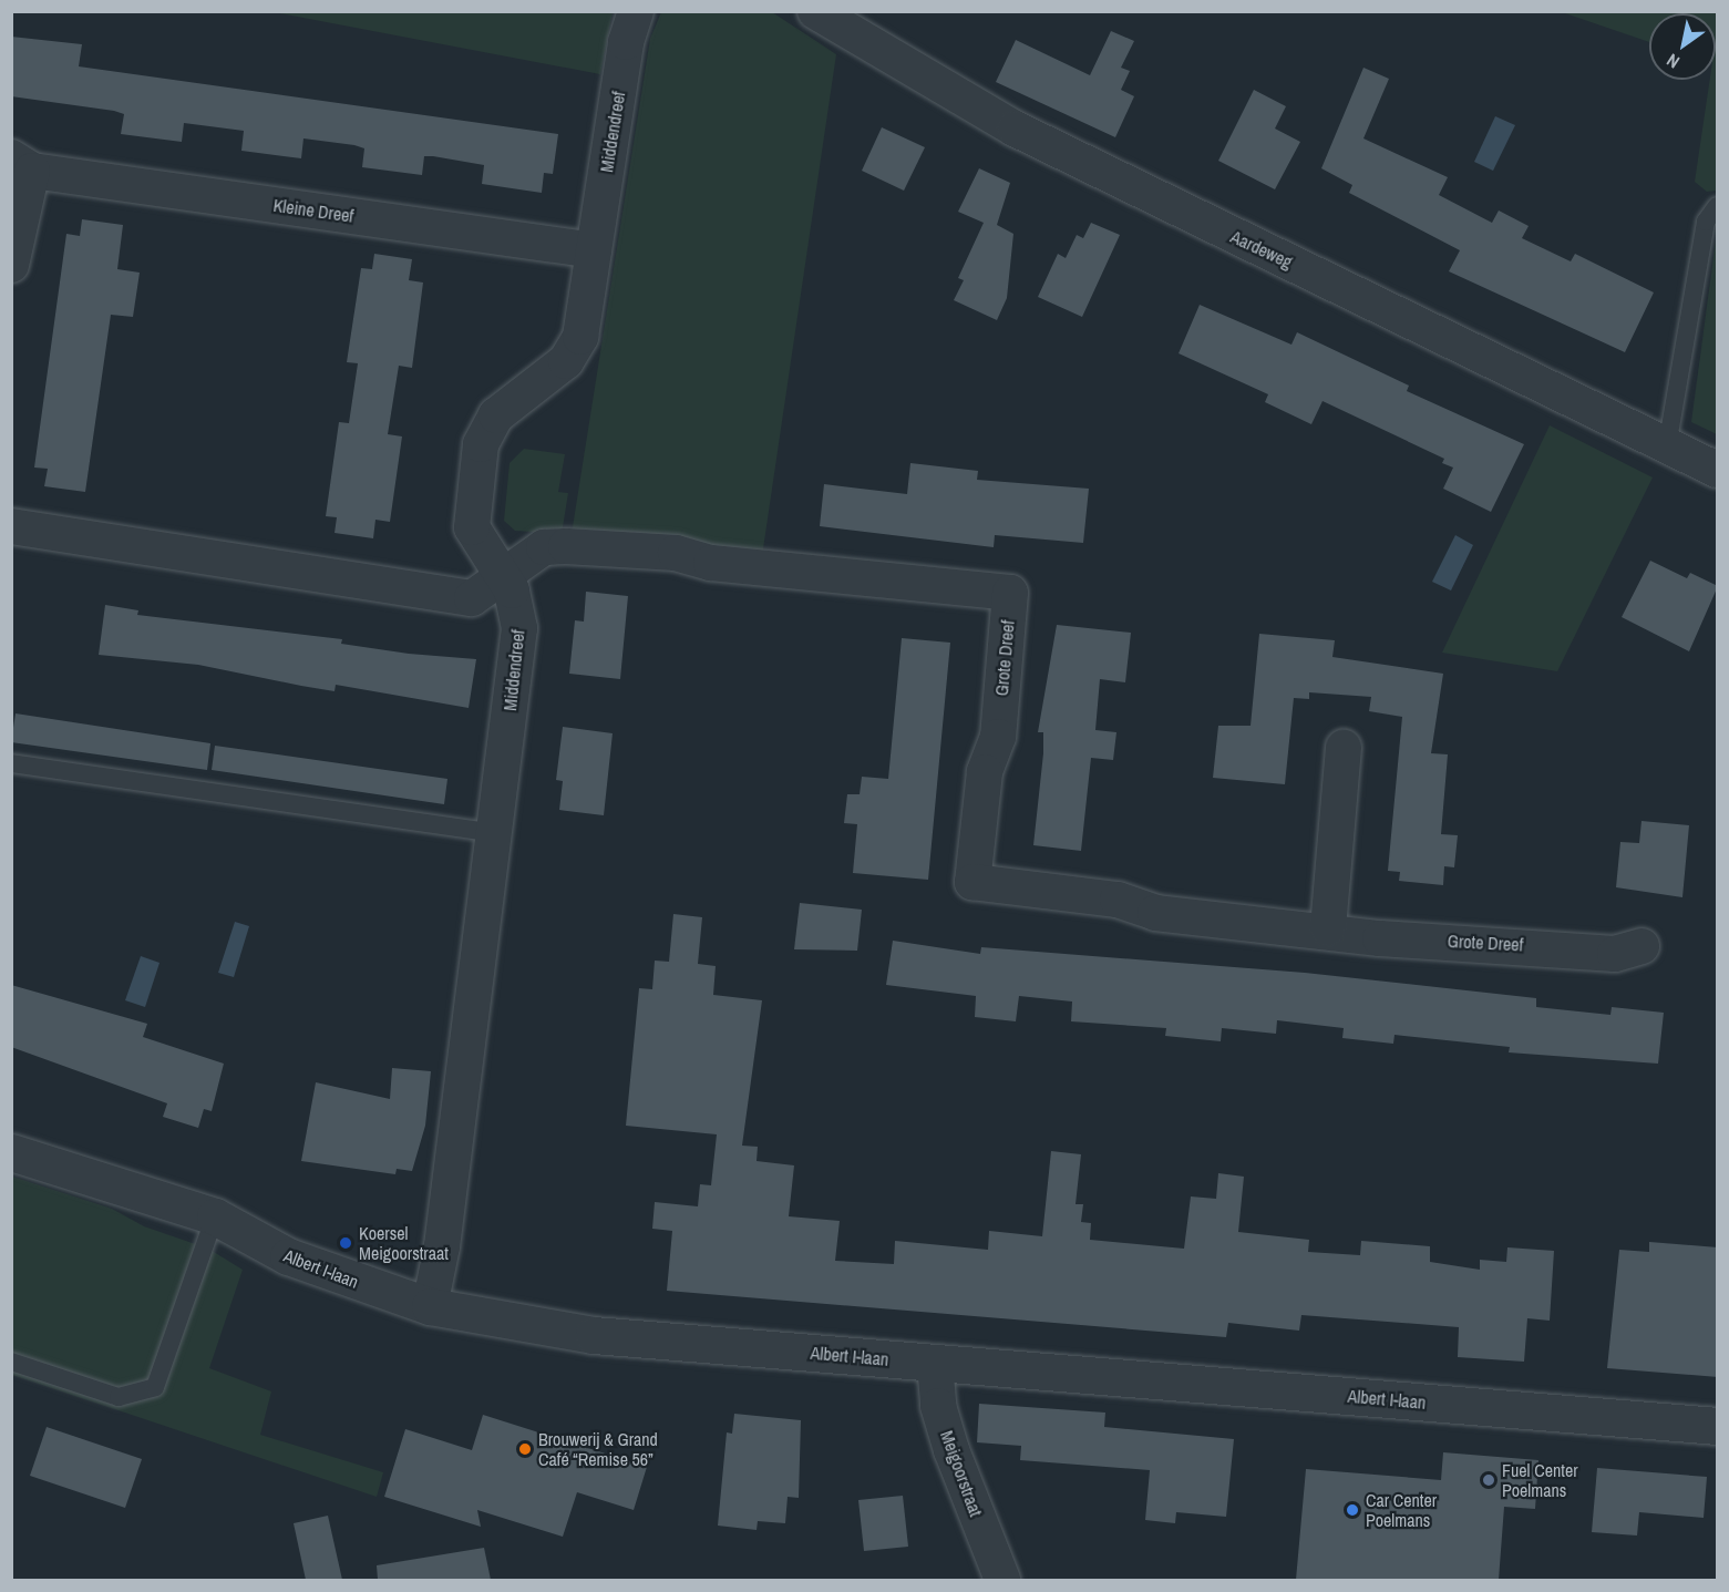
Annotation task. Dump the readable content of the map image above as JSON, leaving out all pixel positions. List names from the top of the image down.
{
  "streets": {
    "street": [
      "Middendreef",
      "Kleine Dreef",
      "Aardeweg",
      "Grote Dreef",
      "Albert I-laan",
      "Meigoorstraat"
    ]
  },
  "crossings": [
    ["Middendreef", "Kleine Dreef"],
    ["Middendreef", "Grote Dreef"],
    ["Middendreef", "Albert I-laan"],
    ["Albert I-laan", "Meigoorstraat"]
  ],
  "places": [
    "Koersel Meigoorstraat",
    "Brouwerij & Grand Café “Remise 56”",
    "Fuel Center Poelmans",
    "Car Center Poelmans"
  ],
  "north": "bottom left"
}
